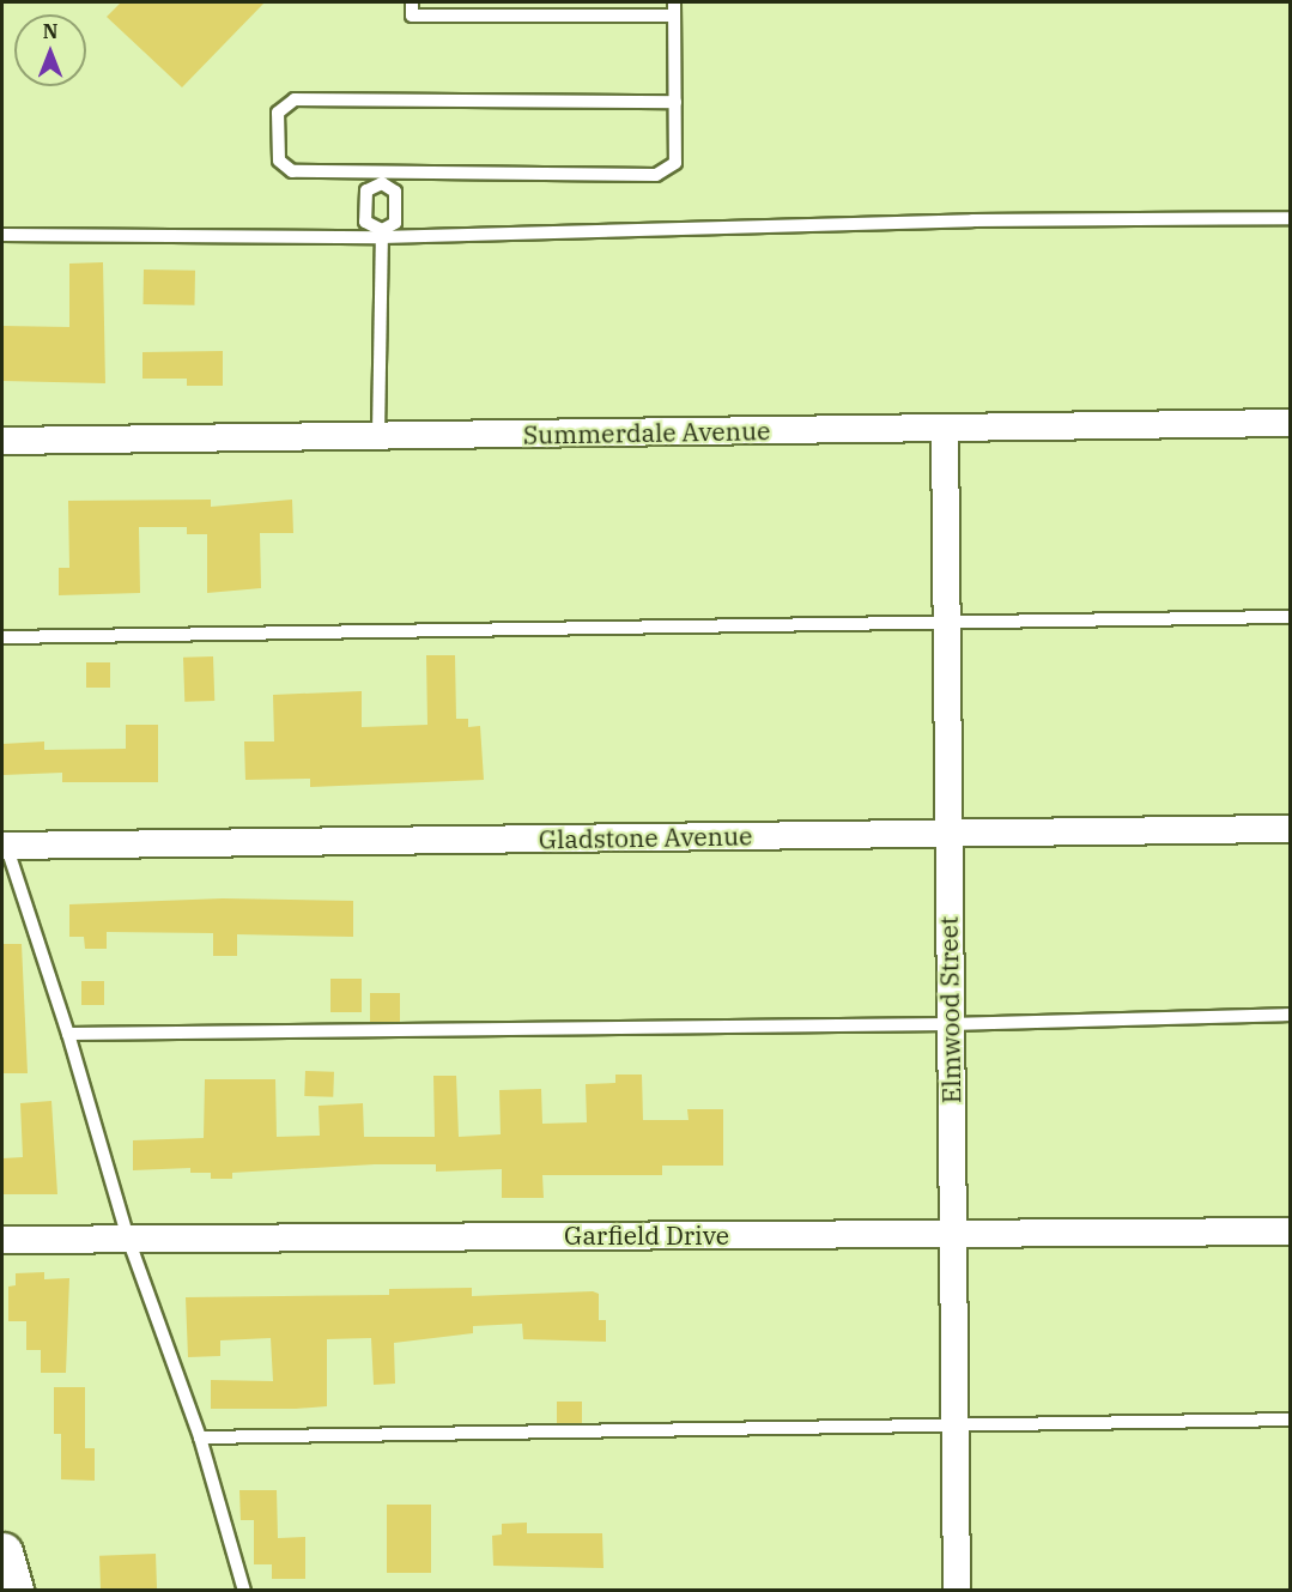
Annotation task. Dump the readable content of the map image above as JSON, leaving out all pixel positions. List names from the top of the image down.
{
  "streets": {
    "street": [
      "Summerdale Avenue",
      "Gladstone Avenue",
      "Elmwood Street",
      "Garfield Drive"
    ]
  },
  "crossings": [
    ["Summerdale Avenue", "Elmwood Street"],
    ["Gladstone Avenue", "Elmwood Street"],
    ["Elmwood Street", "Garfield Drive"]
  ],
  "north": "top"
}
